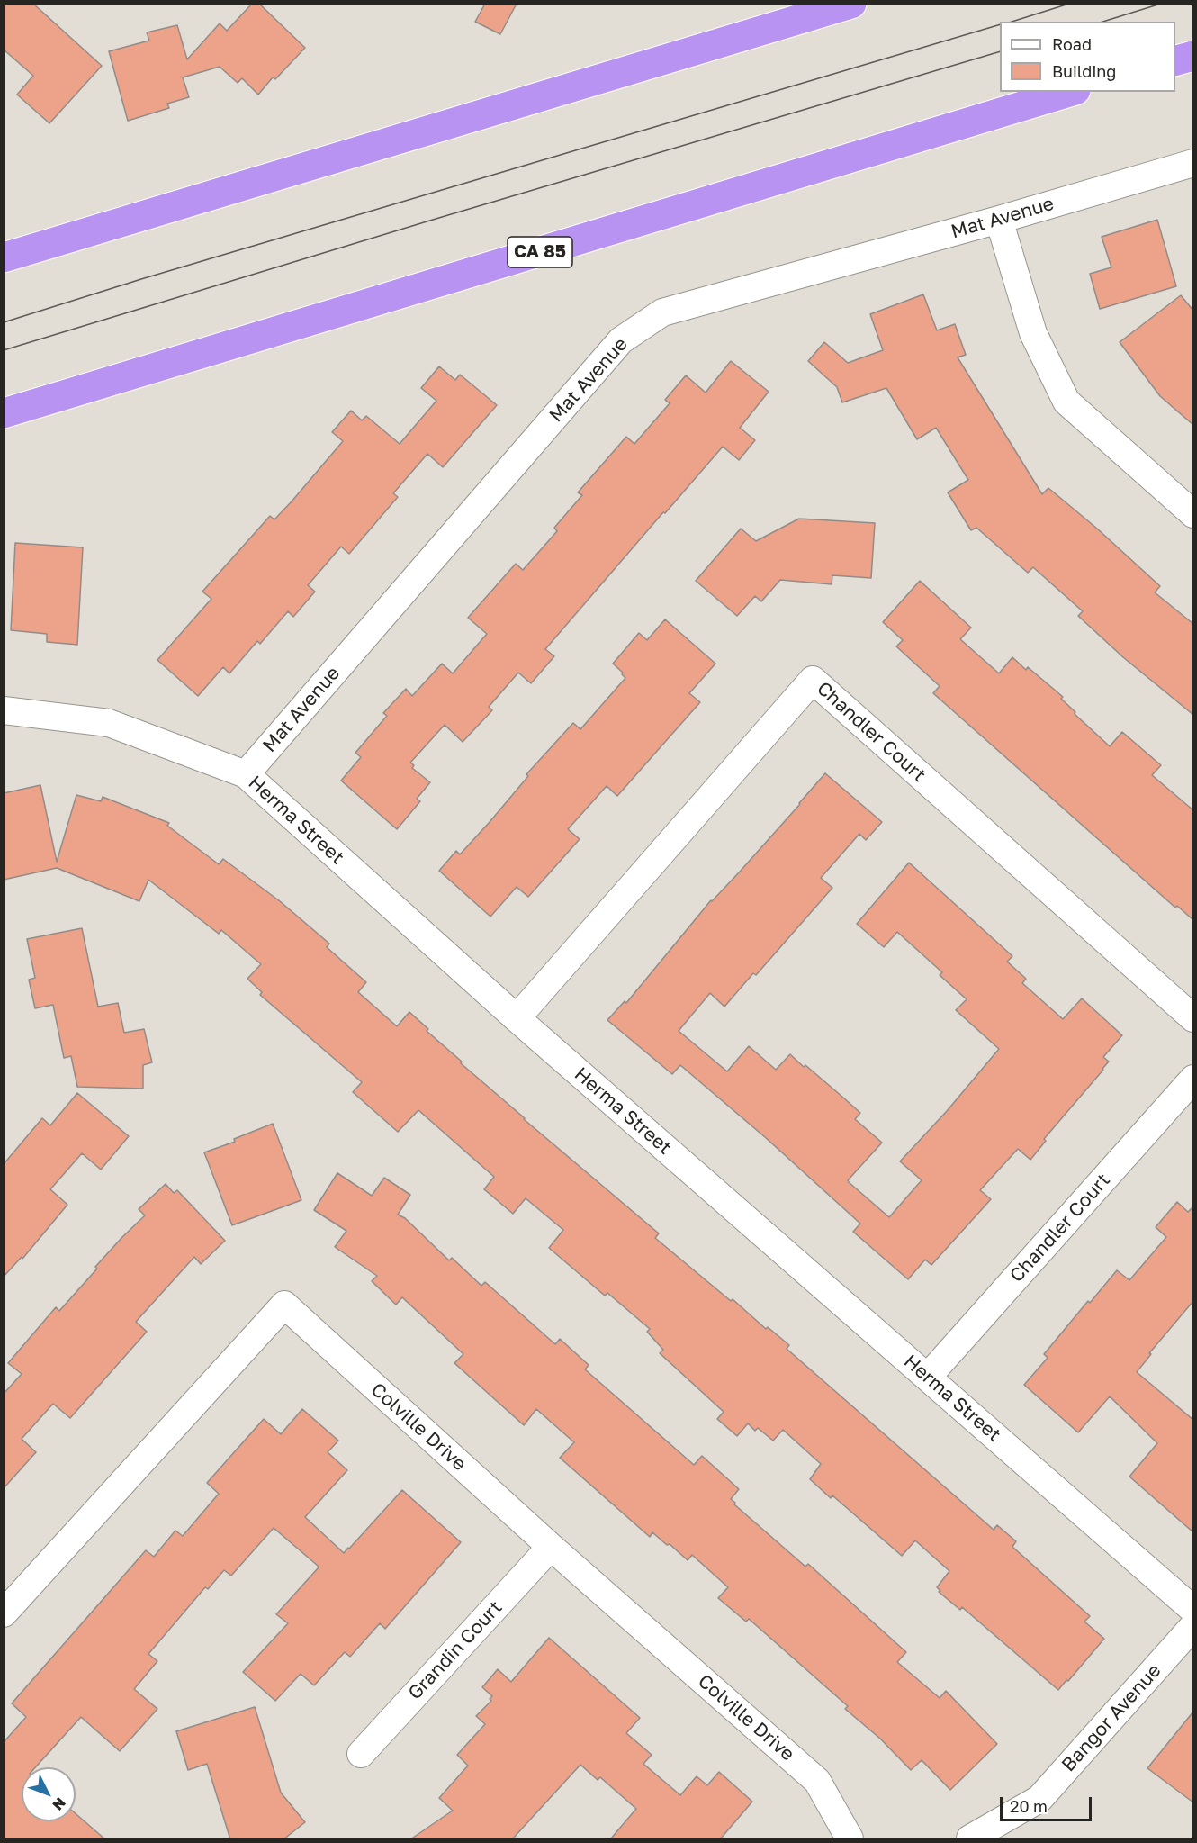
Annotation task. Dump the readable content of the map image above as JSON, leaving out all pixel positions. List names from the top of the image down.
{
  "streets": {
    "highway": ["CA 85"],
    "street": [
      "Mat Avenue",
      "Chandler Court",
      "Herma Street",
      "Colville Drive",
      "Grandin Court",
      "Bangor Avenue"
    ]
  },
  "crossings": [
    ["Mat Avenue", "Herma Street"],
    ["Chandler Court", "Herma Street"],
    ["Colville Drive", "Grandin Court"]
  ],
  "legend": ["Road", "Building"],
  "scale_bar": "20 m",
  "north": "bottom right"
}
